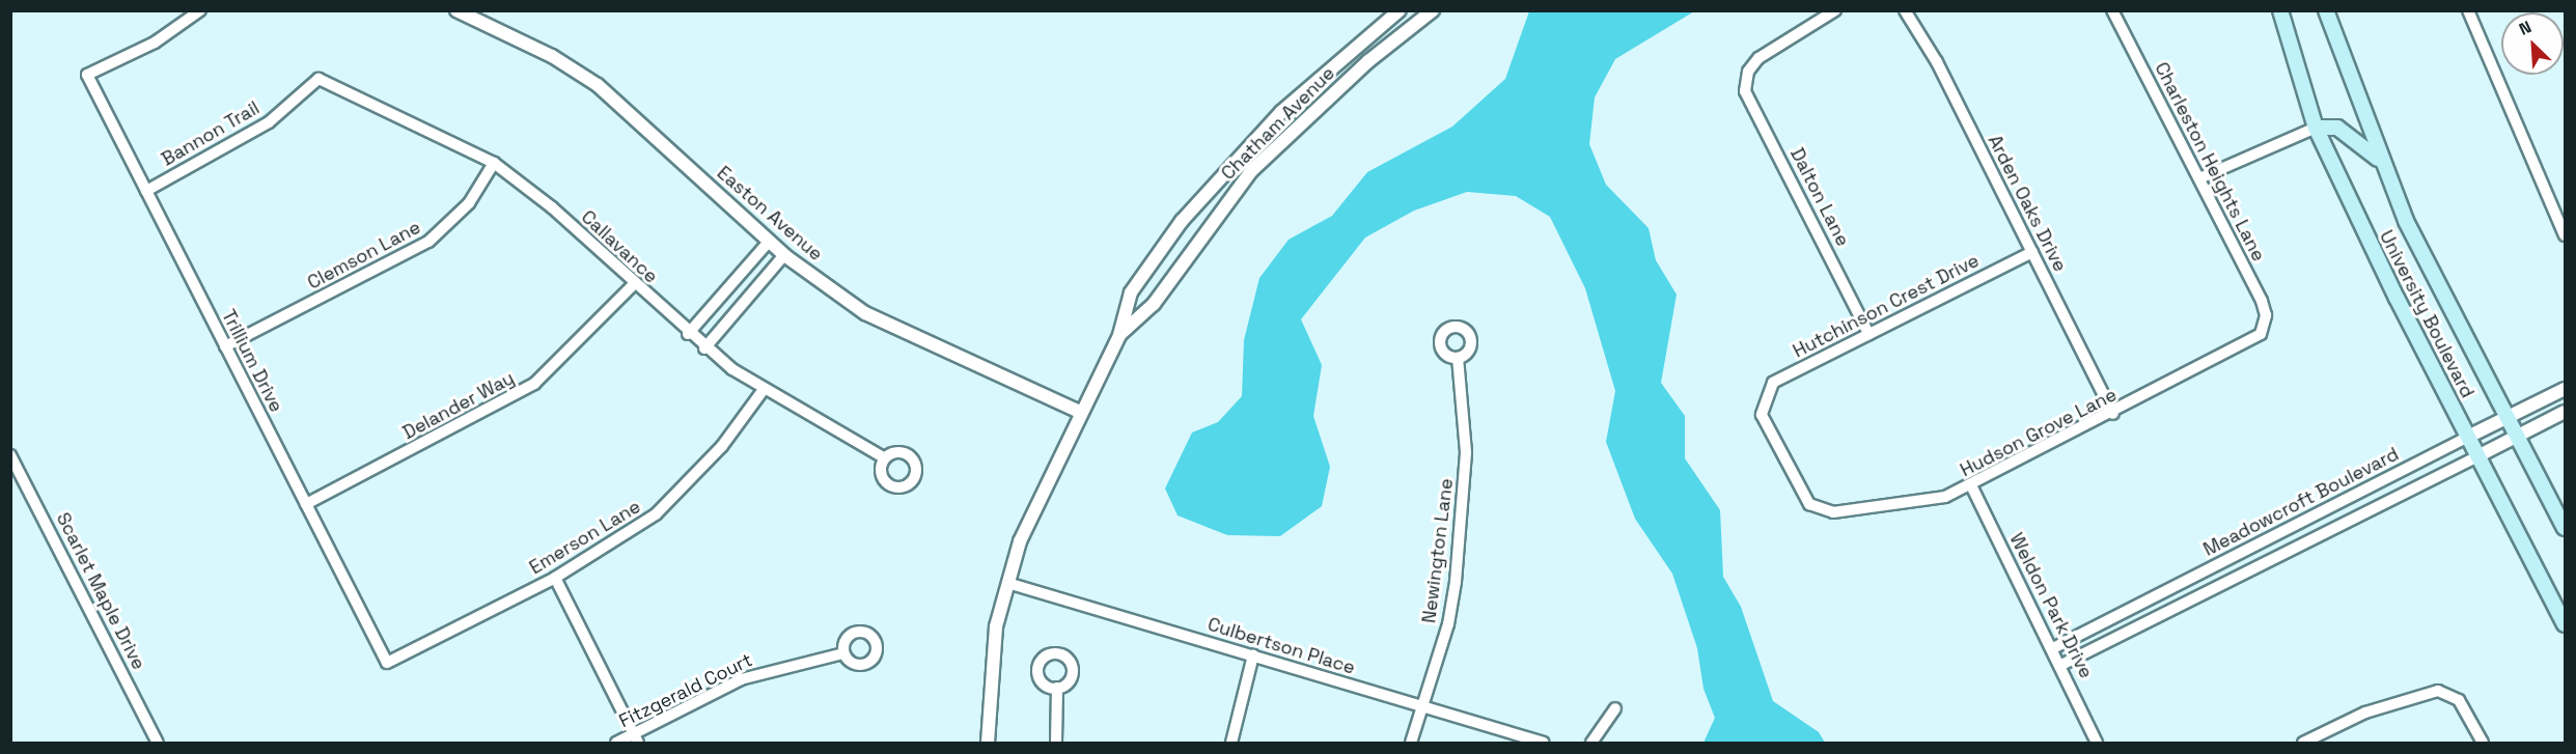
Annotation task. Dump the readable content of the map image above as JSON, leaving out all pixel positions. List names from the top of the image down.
{
  "streets": {
    "main road": ["University Boulevard"],
    "street": [
      "Chatham Avenue",
      "Bannon Trail",
      "Charleston Heights Lane",
      "Dalton Lane",
      "Arden Oaks Drive",
      "Easton Avenue",
      "Callavance",
      "Clemson Lane",
      "Hutchinson Crest Drive",
      "Trillium Drive",
      "Delander Way",
      "Hudson Grove Lane",
      "Meadowcroft Boulevard",
      "Emerson Lane",
      "Newington Lane",
      "Scarlet Maple Drive",
      "Weldon Park Drive",
      "Culbertson Place",
      "Fitzgerald Court"
    ]
  },
  "crossings": [
    ["Chatham Avenue", "Easton Avenue"],
    ["Chatham Avenue", "Culbertson Place"],
    ["Bannon Trail", "Callavance"],
    ["Bannon Trail", "Trillium Drive"],
    ["Charleston Heights Lane", "Hudson Grove Lane"],
    ["Dalton Lane", "Hutchinson Crest Drive"],
    ["Arden Oaks Drive", "Hutchinson Crest Drive"],
    ["Arden Oaks Drive", "Hudson Grove Lane"],
    ["Callavance", "Clemson Lane"],
    ["Callavance", "Delander Way"],
    ["Callavance", "Emerson Lane"],
    ["Clemson Lane", "Trillium Drive"],
    ["Hutchinson Crest Drive", "Hudson Grove Lane"],
    ["University Boulevard", "Meadowcroft Boulevard"],
    ["Trillium Drive", "Delander Way"],
    ["Trillium Drive", "Emerson Lane"],
    ["Hudson Grove Lane", "Weldon Park Drive"],
    ["Meadowcroft Boulevard", "Weldon Park Drive"],
    ["Newington Lane", "Culbertson Place"]
  ],
  "north": "top left"
}
